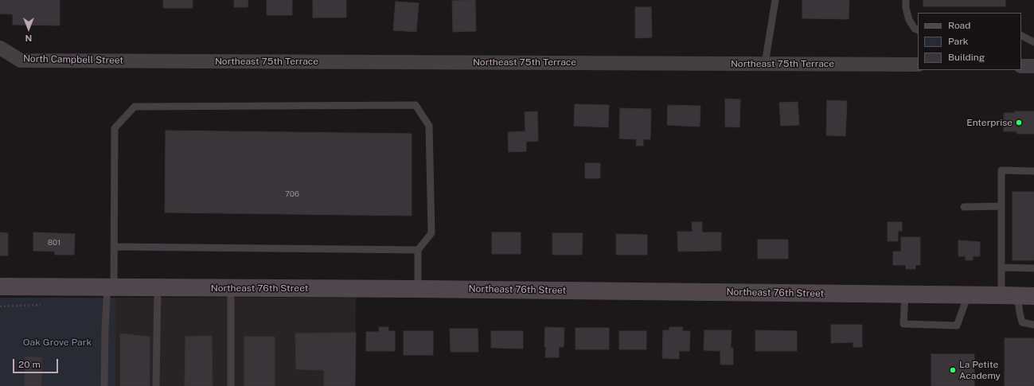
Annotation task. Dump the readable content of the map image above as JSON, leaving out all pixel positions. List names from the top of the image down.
{
  "streets": {
    "street": ["North Campbell Street", "Northeast 75th Terrace", "Northeast 76th Street"]
  },
  "crossings": [
    ["North Campbell Street", "Northeast 75th Terrace"]
  ],
  "parks": ["Oak Grove Park"],
  "places": ["Enterprise", "La Petite Academy"],
  "house_numbers": ["706", "801"],
  "legend": ["Road", "Park", "Building"],
  "scale_bar": "20 m",
  "north": "bottom"
}
